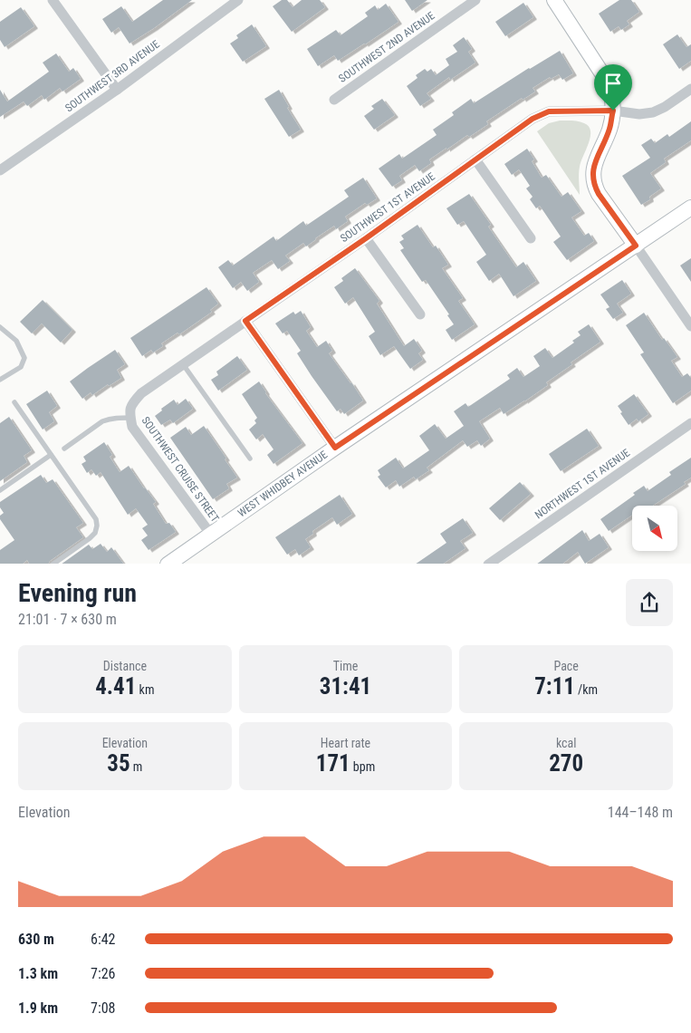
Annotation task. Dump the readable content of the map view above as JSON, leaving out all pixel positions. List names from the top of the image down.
{
  "streets": {
    "street": [
      "SOUTHWEST 2ND AVENUE",
      "SOUTHWEST 3RD AVENUE",
      "SOUTHWEST 1ST AVENUE",
      "SOUTHWEST CRUISE STREET",
      "WEST WHIDBEY AVENUE",
      "NORTHWEST 1ST AVENUE"
    ]
  },
  "crossings": [
    ["SOUTHWEST 1ST AVENUE", "SOUTHWEST CRUISE STREET"],
    ["SOUTHWEST CRUISE STREET", "WEST WHIDBEY AVENUE"]
  ],
  "north": "bottom right",
  "page": {
    "heading": ["Evening run", "21:01 · 7 × 630 m"],
    "stats": [
      ["Distance", "4.41 km"],
      ["Time", "31:41"],
      ["Pace", "7:11 /km"],
      ["Elevation", "35 m"],
      ["Heart rate", "171 bpm"],
      ["kcal", "270"]
    ],
    "chart": ["Elevation", "144–148 m"],
    "list": [
      {
        "name": "630 m",
        "note": "6:42"
      },
      {
        "name": "1.3 km",
        "note": "7:26"
      },
      {
        "name": "1.9 km",
        "note": "7:08"
      }
    ]
  }
}
